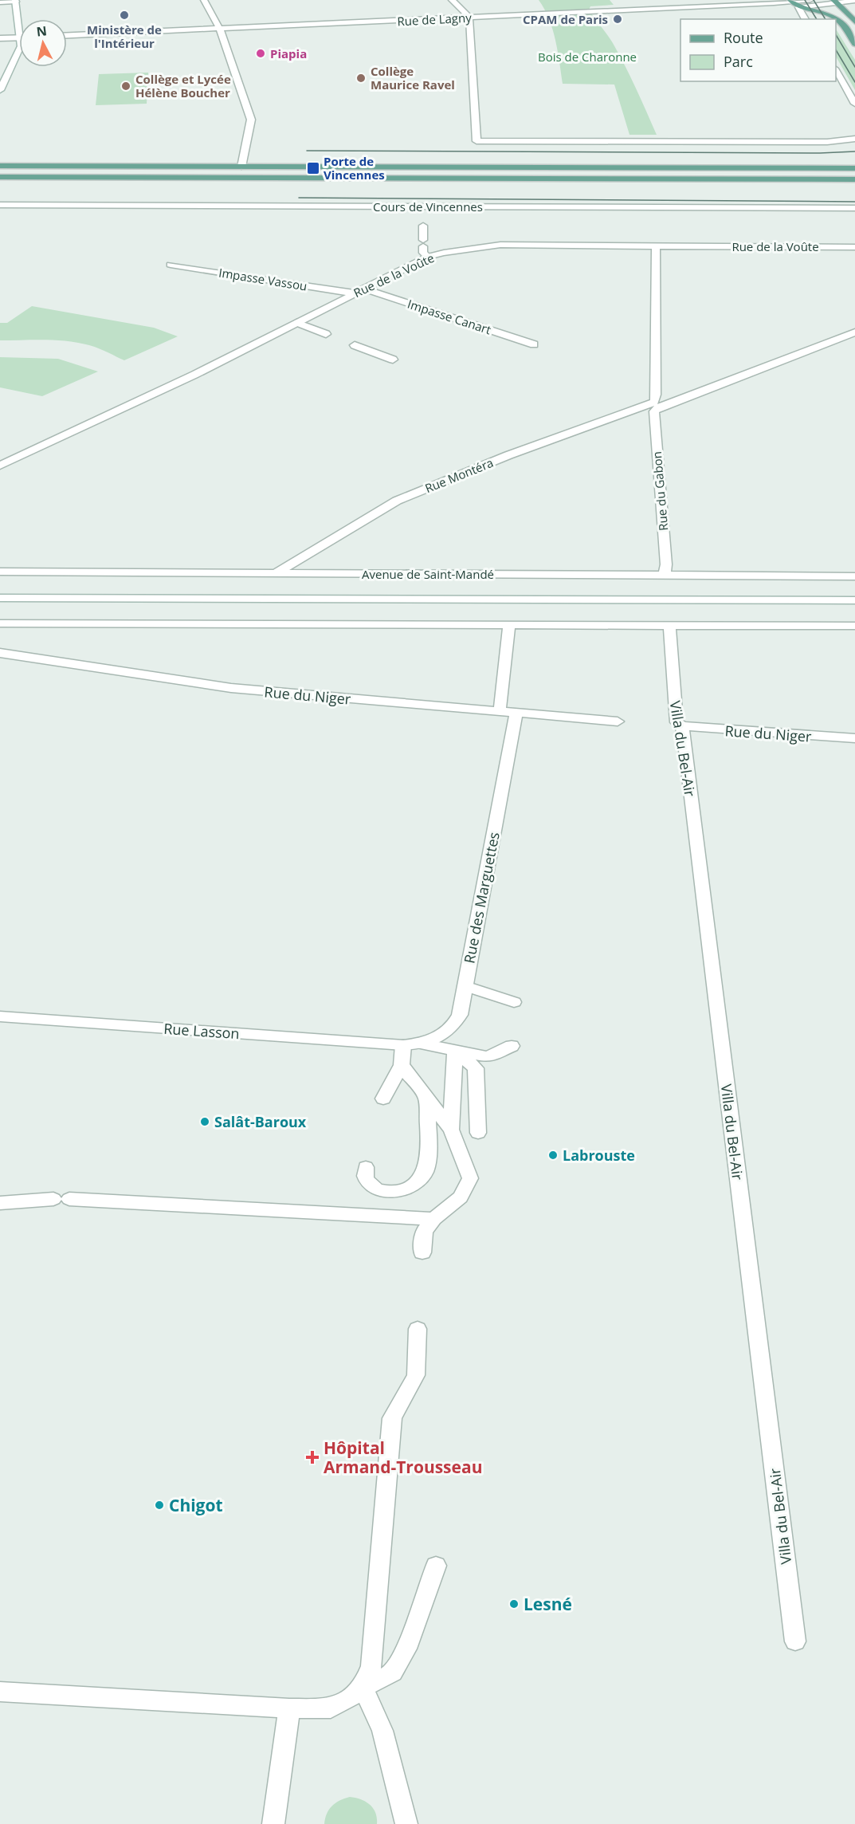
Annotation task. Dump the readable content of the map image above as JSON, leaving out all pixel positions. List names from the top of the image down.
{
  "streets": {
    "main road": ["Cours de Vincennes"],
    "street": [
      "Rue de Lagny",
      "Rue de la Voûte",
      "Impasse Vassou",
      "Impasse Canart",
      "Rue Montéra",
      "Rue du Gabon",
      "Avenue de Saint-Mandé",
      "Rue du Niger",
      "Villa du Bel-Air",
      "Rue des Marguettes",
      "Rue Lasson"
    ]
  },
  "crossings": [
    ["Rue de la Voûte", "Impasse Vassou"],
    ["Rue de la Voûte", "Impasse Canart"],
    ["Rue de la Voûte", "Rue du Gabon"],
    ["Impasse Vassou", "Impasse Canart"],
    ["Rue Montéra", "Rue du Gabon"],
    ["Rue Montéra", "Avenue de Saint-Mandé"],
    ["Rue du Gabon", "Avenue de Saint-Mandé"],
    ["Rue du Niger", "Villa du Bel-Air"],
    ["Rue du Niger", "Rue des Marguettes"],
    ["Rue des Marguettes", "Rue Lasson"]
  ],
  "parks": ["Bois de Charonne"],
  "places": {
    "other": [
      "Ministère de l'Intérieur",
      "CPAM de Paris",
      "Piapia",
      "Collège Maurice Ravel",
      "Collège et Lycée Hélène Boucher",
      "Salât-Baroux",
      "Labrouste",
      "Chigot",
      "Lesné"
    ],
    "transit": ["Porte de Vincennes"],
    "health": ["Hôpital Armand-Trousseau"]
  },
  "legend": ["Route", "Parc"],
  "north": "top"
}
